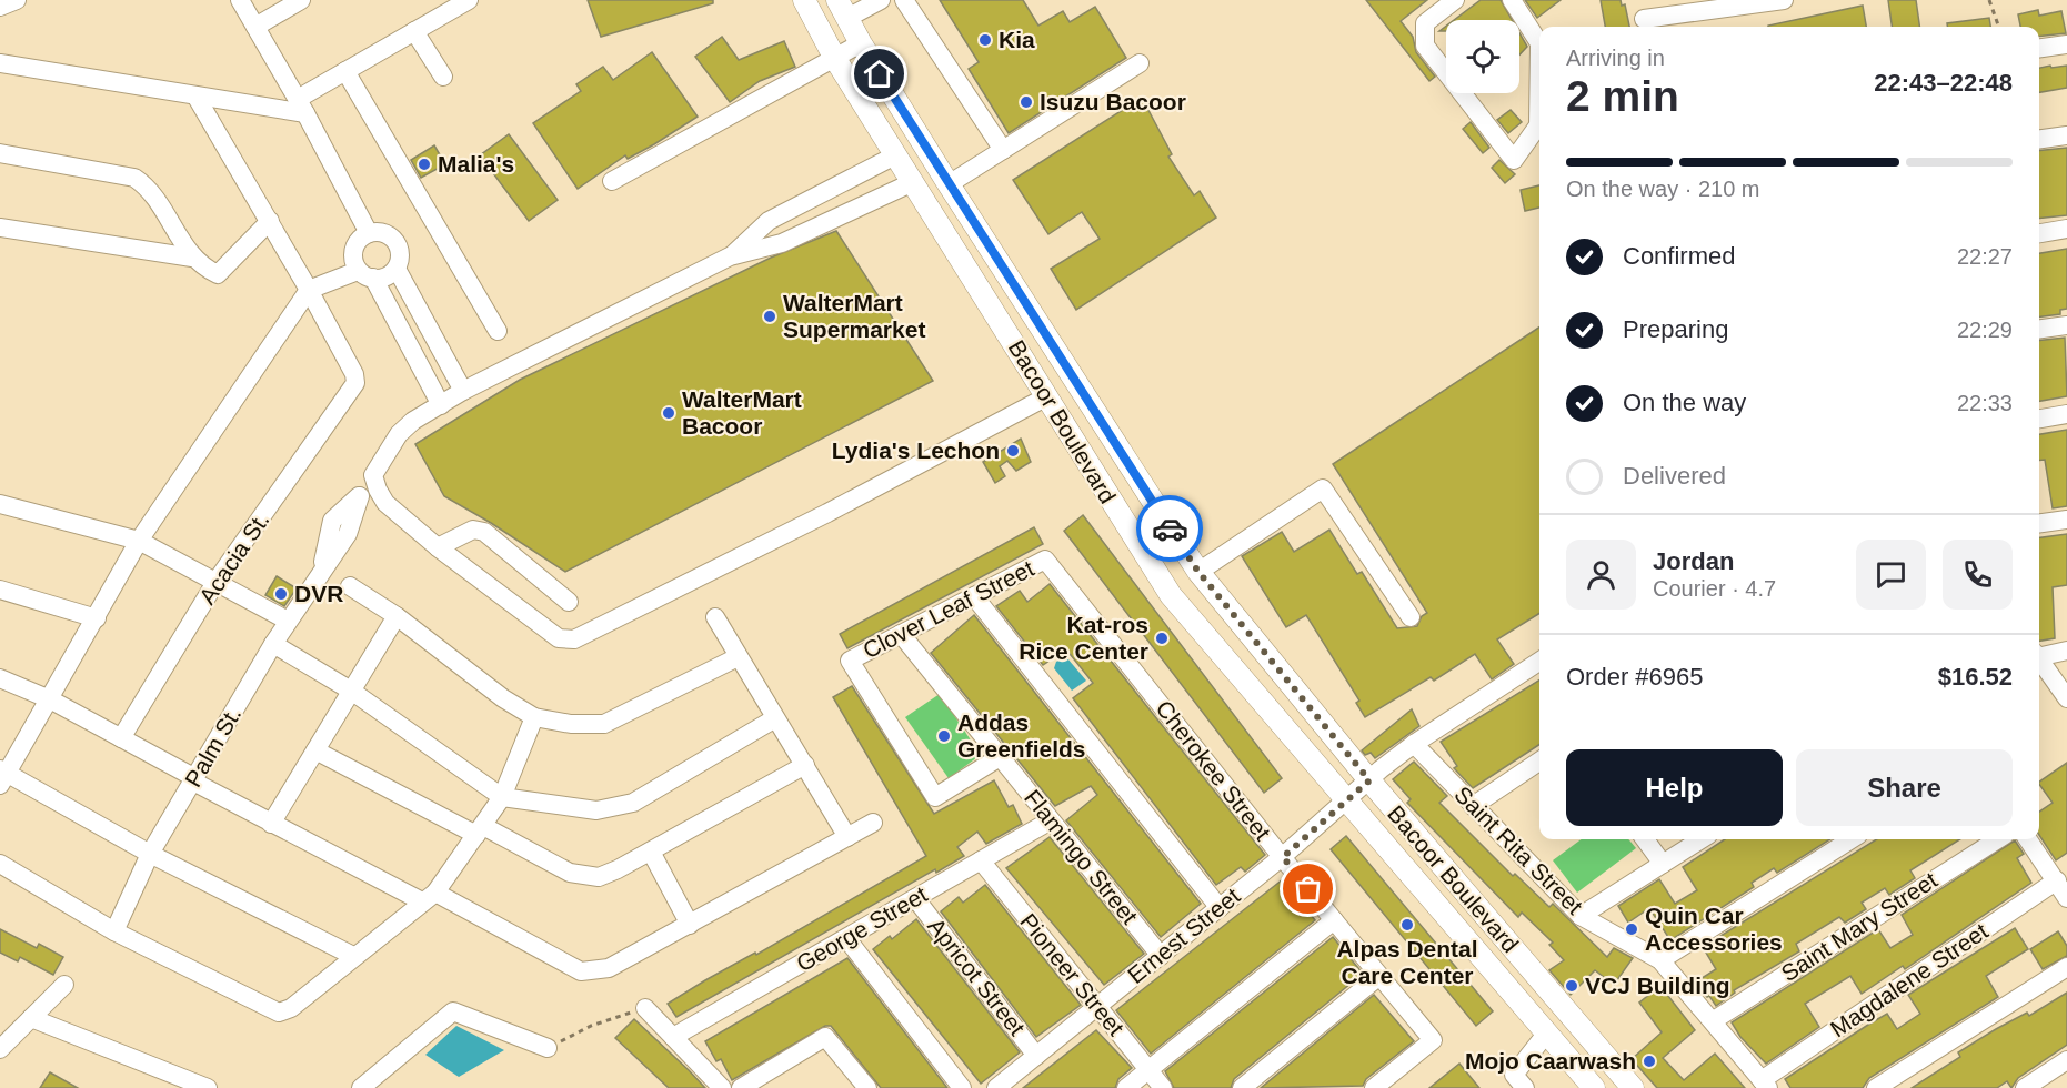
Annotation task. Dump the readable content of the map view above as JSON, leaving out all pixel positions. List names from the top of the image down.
{
  "streets": {
    "main road": ["Bacoor Boulevard"],
    "street": [
      "Acacia St.",
      "Clover Leaf Street",
      "Palm St.",
      "Cherokee Street",
      "Saint Rita Street",
      "Flamingo Street",
      "Saint Mary Street",
      "George Street",
      "Ernest Street",
      "Pioneer Street",
      "Apricot Street",
      "Magdalene Street"
    ]
  },
  "crossings": [
    ["Bacoor Boulevard", "Ernest Street"],
    ["Clover Leaf Street", "Cherokee Street"],
    ["Clover Leaf Street", "Flamingo Street"],
    ["Cherokee Street", "Ernest Street"],
    ["Saint Rita Street", "Saint Mary Street"],
    ["Saint Rita Street", "Magdalene Street"],
    ["Flamingo Street", "George Street"],
    ["Flamingo Street", "Ernest Street"],
    ["George Street", "Pioneer Street"],
    ["George Street", "Apricot Street"],
    ["Ernest Street", "Pioneer Street"],
    ["Ernest Street", "Apricot Street"]
  ],
  "places": [
    "Kia",
    "Isuzu Bacoor",
    "Malia's",
    "WalterMart Supermarket",
    "WalterMart Bacoor",
    "Lydia's Lechon",
    "DVR",
    "Kat-ros Rice Center",
    "Addas Greenfields",
    "Alpas Dental Care Center",
    "Quin Car Accessories",
    "VCJ Building",
    "Mojo Caarwash"
  ],
  "page": {
    "heading": ["2 min", "Arriving in", "22:43–22:48"],
    "panel": [
      "Jordan",
      "Courier · 4.7",
      "Order #6965",
      "$16.52"
    ],
    "bar": "On the way · 210 m",
    "list": [
      ["Confirmed", "22:27"],
      ["Preparing", "22:29"],
      ["On the way", "22:33"],
      "Delivered"
    ],
    "buttons": ["Help", "Share"]
  }
}
